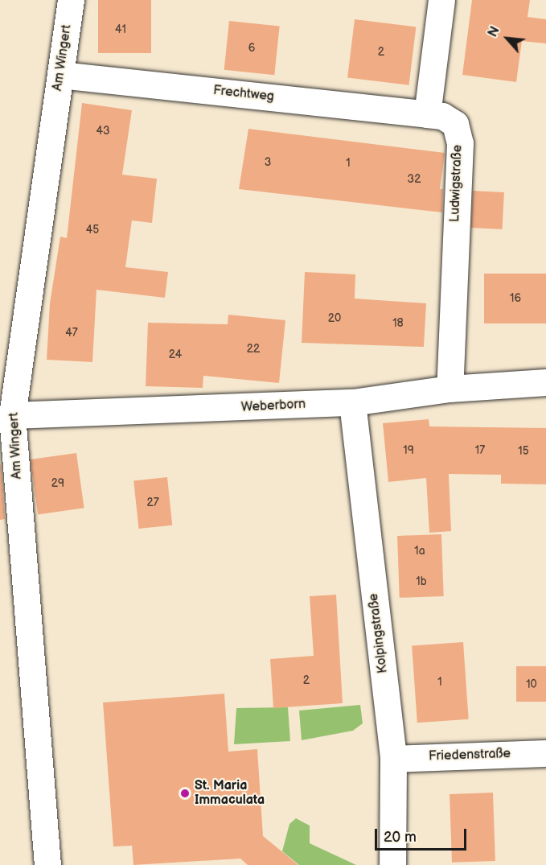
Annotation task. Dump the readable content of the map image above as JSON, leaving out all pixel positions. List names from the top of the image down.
{
  "streets": {
    "street": [
      "Am Wingert",
      "Frechtweg",
      "Ludwigstraße",
      "Weberborn",
      "Kolpingstraße",
      "Friedenstraße"
    ]
  },
  "crossings": [
    ["Am Wingert", "Frechtweg"],
    ["Am Wingert", "Weberborn"],
    ["Frechtweg", "Ludwigstraße"],
    ["Ludwigstraße", "Weberborn"],
    ["Weberborn", "Kolpingstraße"],
    ["Kolpingstraße", "Friedenstraße"]
  ],
  "places": ["St. Maria Immaculata"],
  "house_numbers": [
    "41",
    "6",
    "2",
    "43",
    "3",
    "1",
    "32",
    "45",
    "16",
    "20",
    "18",
    "47",
    "22",
    "24",
    "19",
    "17",
    "15",
    "29",
    "27",
    "1a",
    "1b",
    "2",
    "1",
    "10"
  ],
  "scale_bar": "20 m",
  "north": "top left"
}
